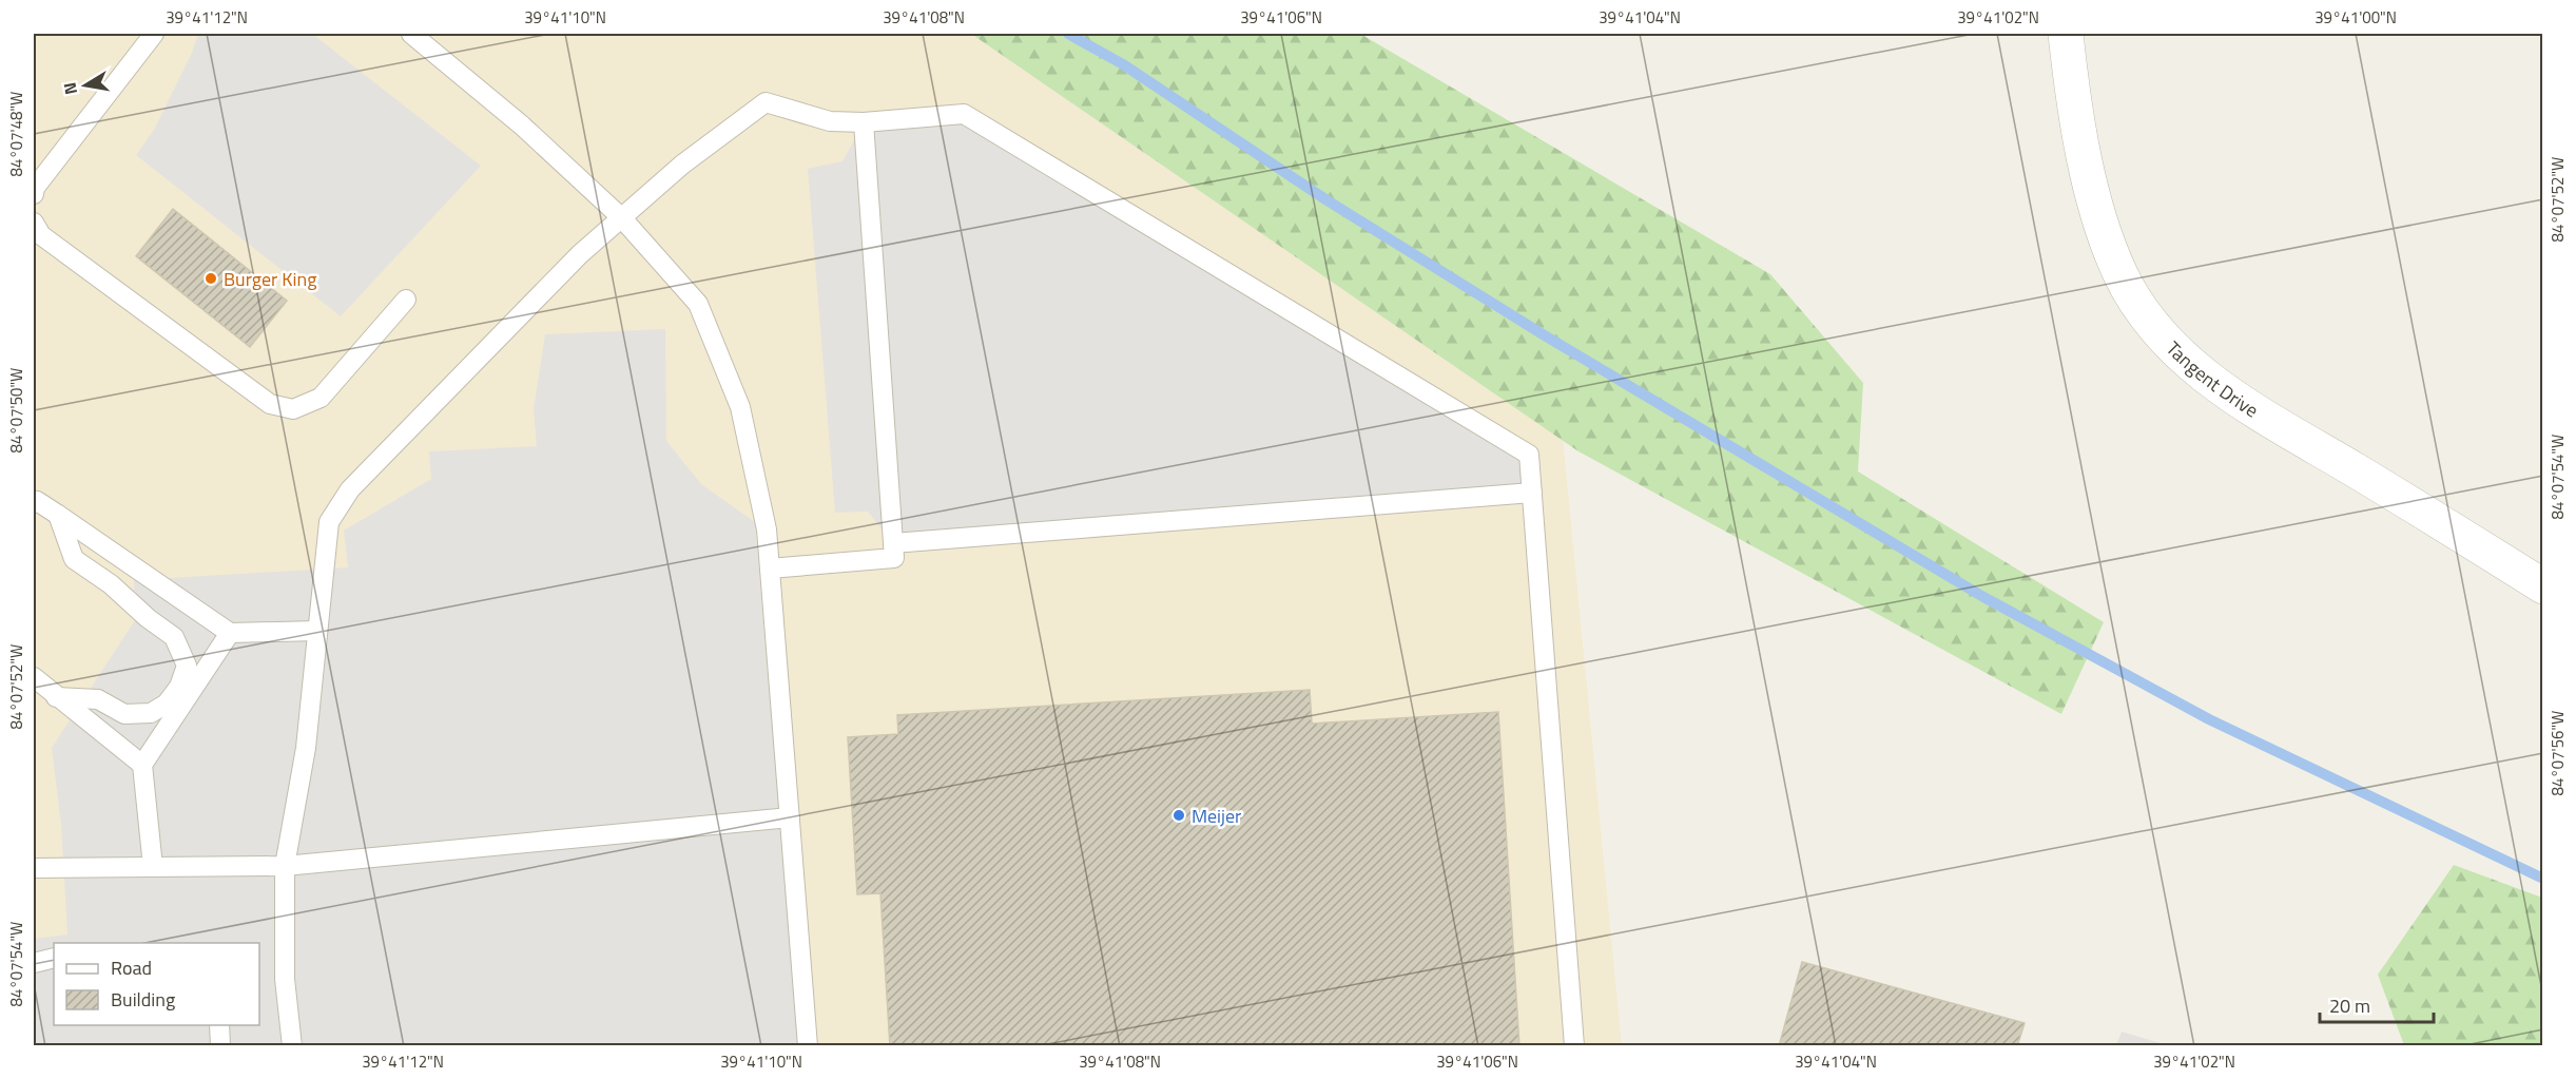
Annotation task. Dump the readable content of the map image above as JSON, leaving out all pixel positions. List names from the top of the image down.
{
  "streets": {
    "street": ["Tangent Drive"]
  },
  "places": ["Burger King", "Meijer"],
  "legend": ["Road", "Building"],
  "scale_bar": "20 m",
  "north": "left",
  "coordinates": [
    "39°41'12\"N",
    "39°41'10\"N",
    "39°41'08\"N",
    "39°41'06\"N",
    "39°41'04\"N",
    "39°41'02\"N",
    "39°41'00\"N",
    "84°07'48\"W",
    "84°07'52\"W",
    "84°07'50\"W",
    "84°07'54\"W",
    "84°07'56\"W"
  ]
}
